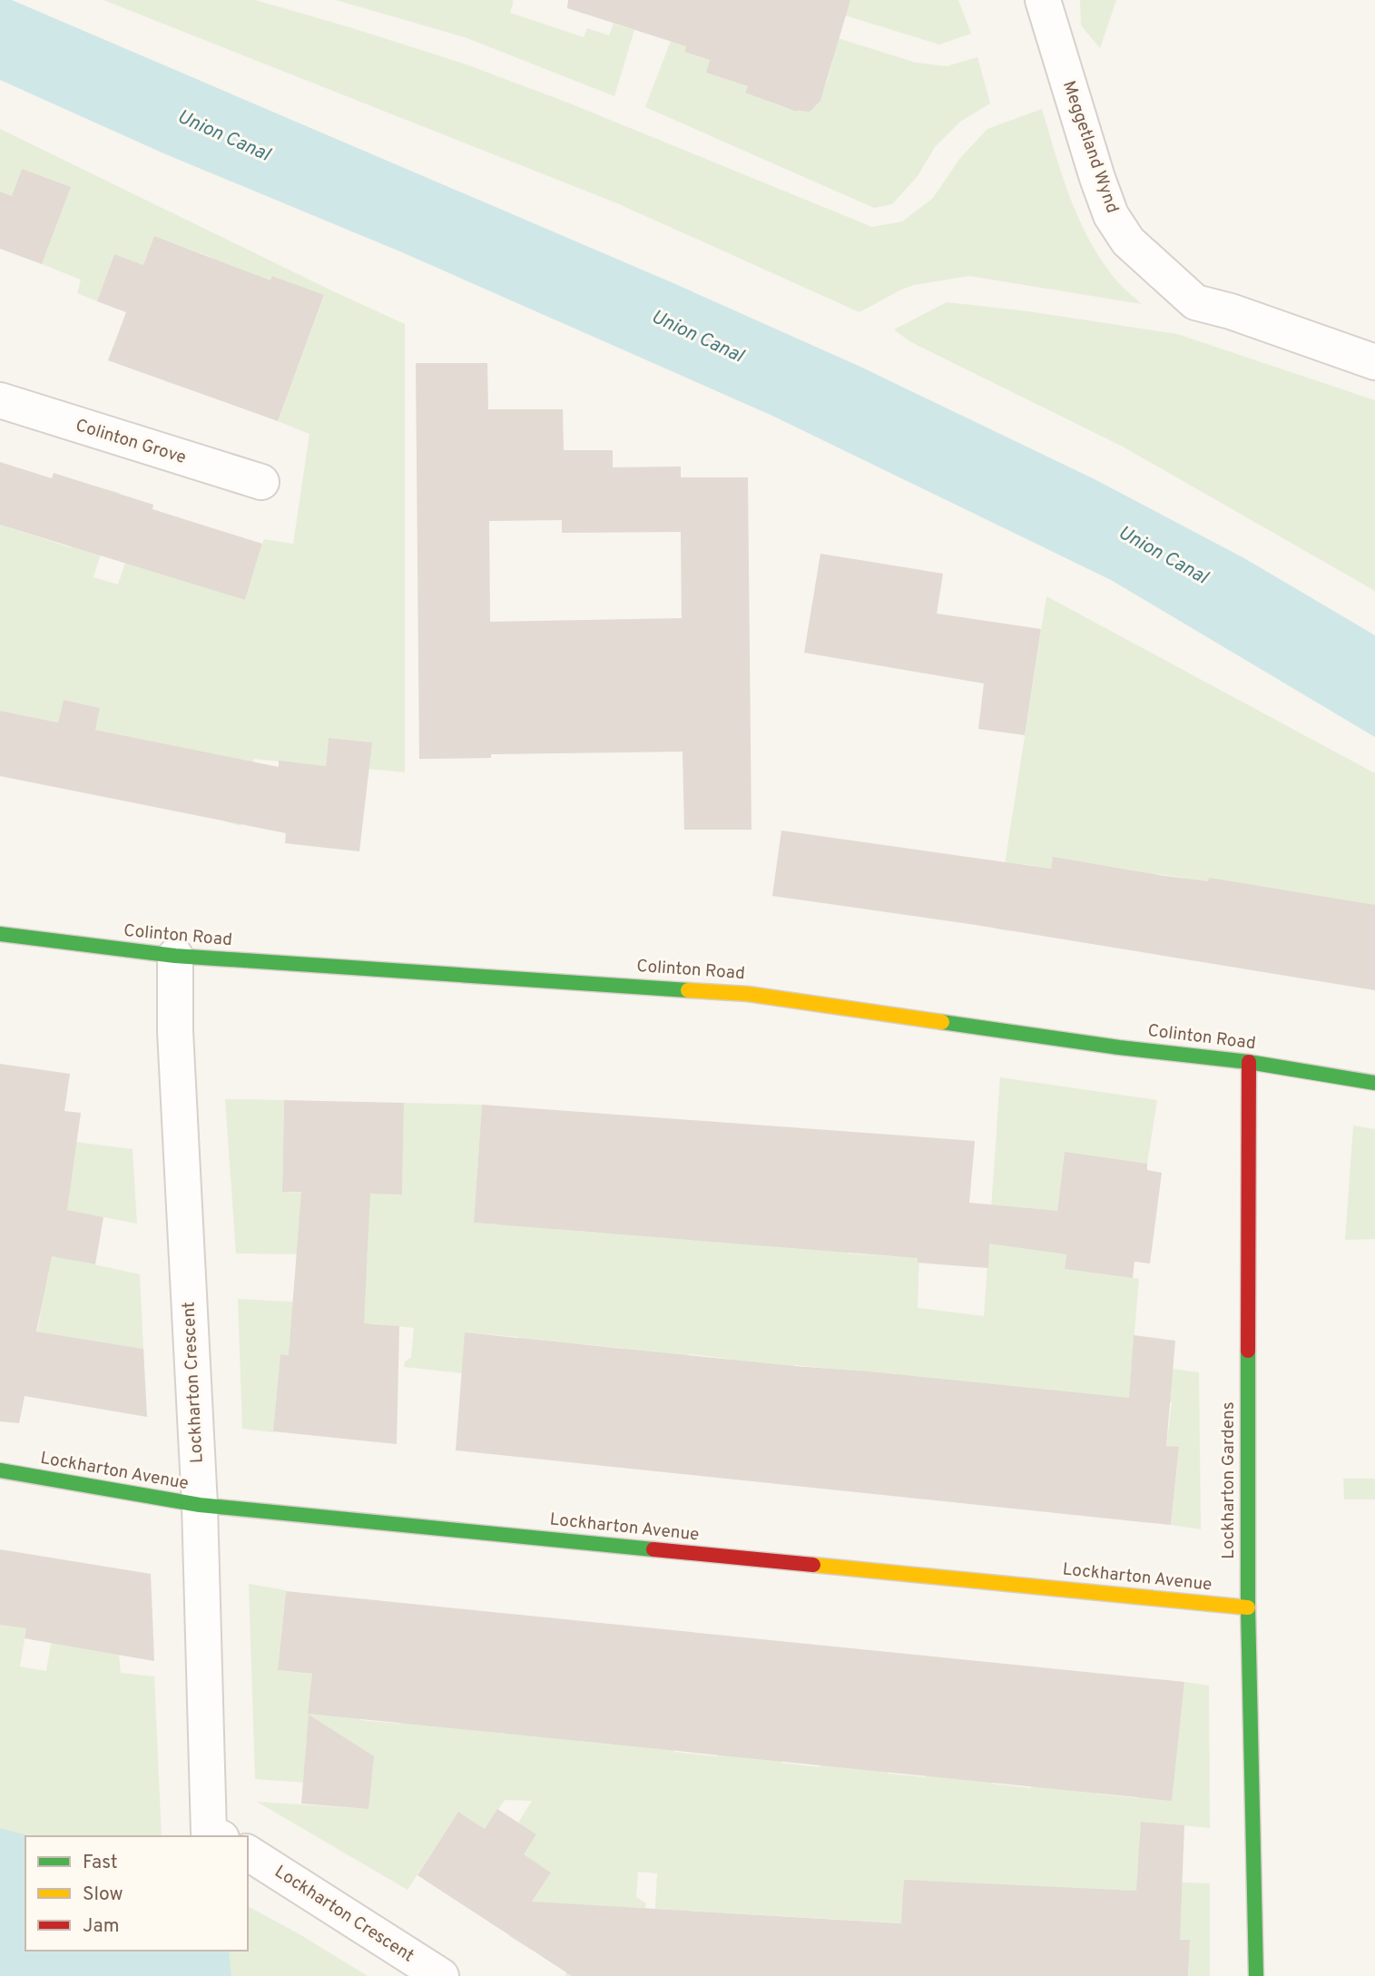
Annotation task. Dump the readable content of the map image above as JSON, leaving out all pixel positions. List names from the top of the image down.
{
  "streets": {
    "street": [
      "Meggetland Wynd",
      "Colinton Grove",
      "Colinton Road",
      "Lockharton Crescent",
      "Lockharton Avenue",
      "Lockharton Gardens"
    ]
  },
  "crossings": [
    ["Colinton Road", "Lockharton Crescent"],
    ["Colinton Road", "Lockharton Gardens"],
    ["Lockharton Crescent", "Lockharton Avenue"],
    ["Lockharton Avenue", "Lockharton Gardens"]
  ],
  "water": ["Union Canal"],
  "legend": ["Fast", "Slow", "Jam"]
}
